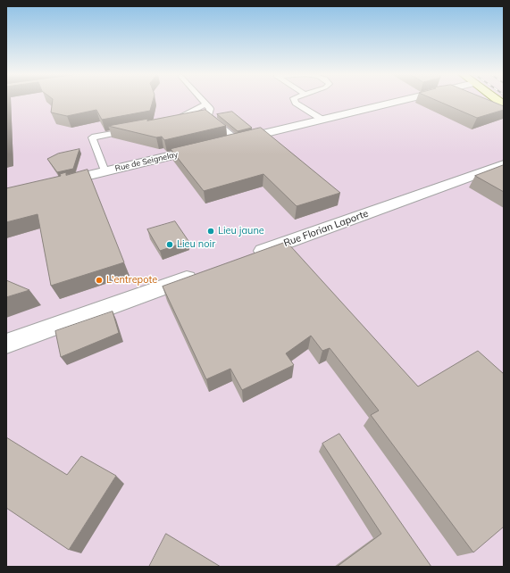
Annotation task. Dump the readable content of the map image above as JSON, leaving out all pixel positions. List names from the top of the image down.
{
  "streets": {
    "street": ["Rue de Seignelay", "Rue Florian Laporte"]
  },
  "places": ["Lieu jaune", "Lieu noir", "L'entrepote"]
}
